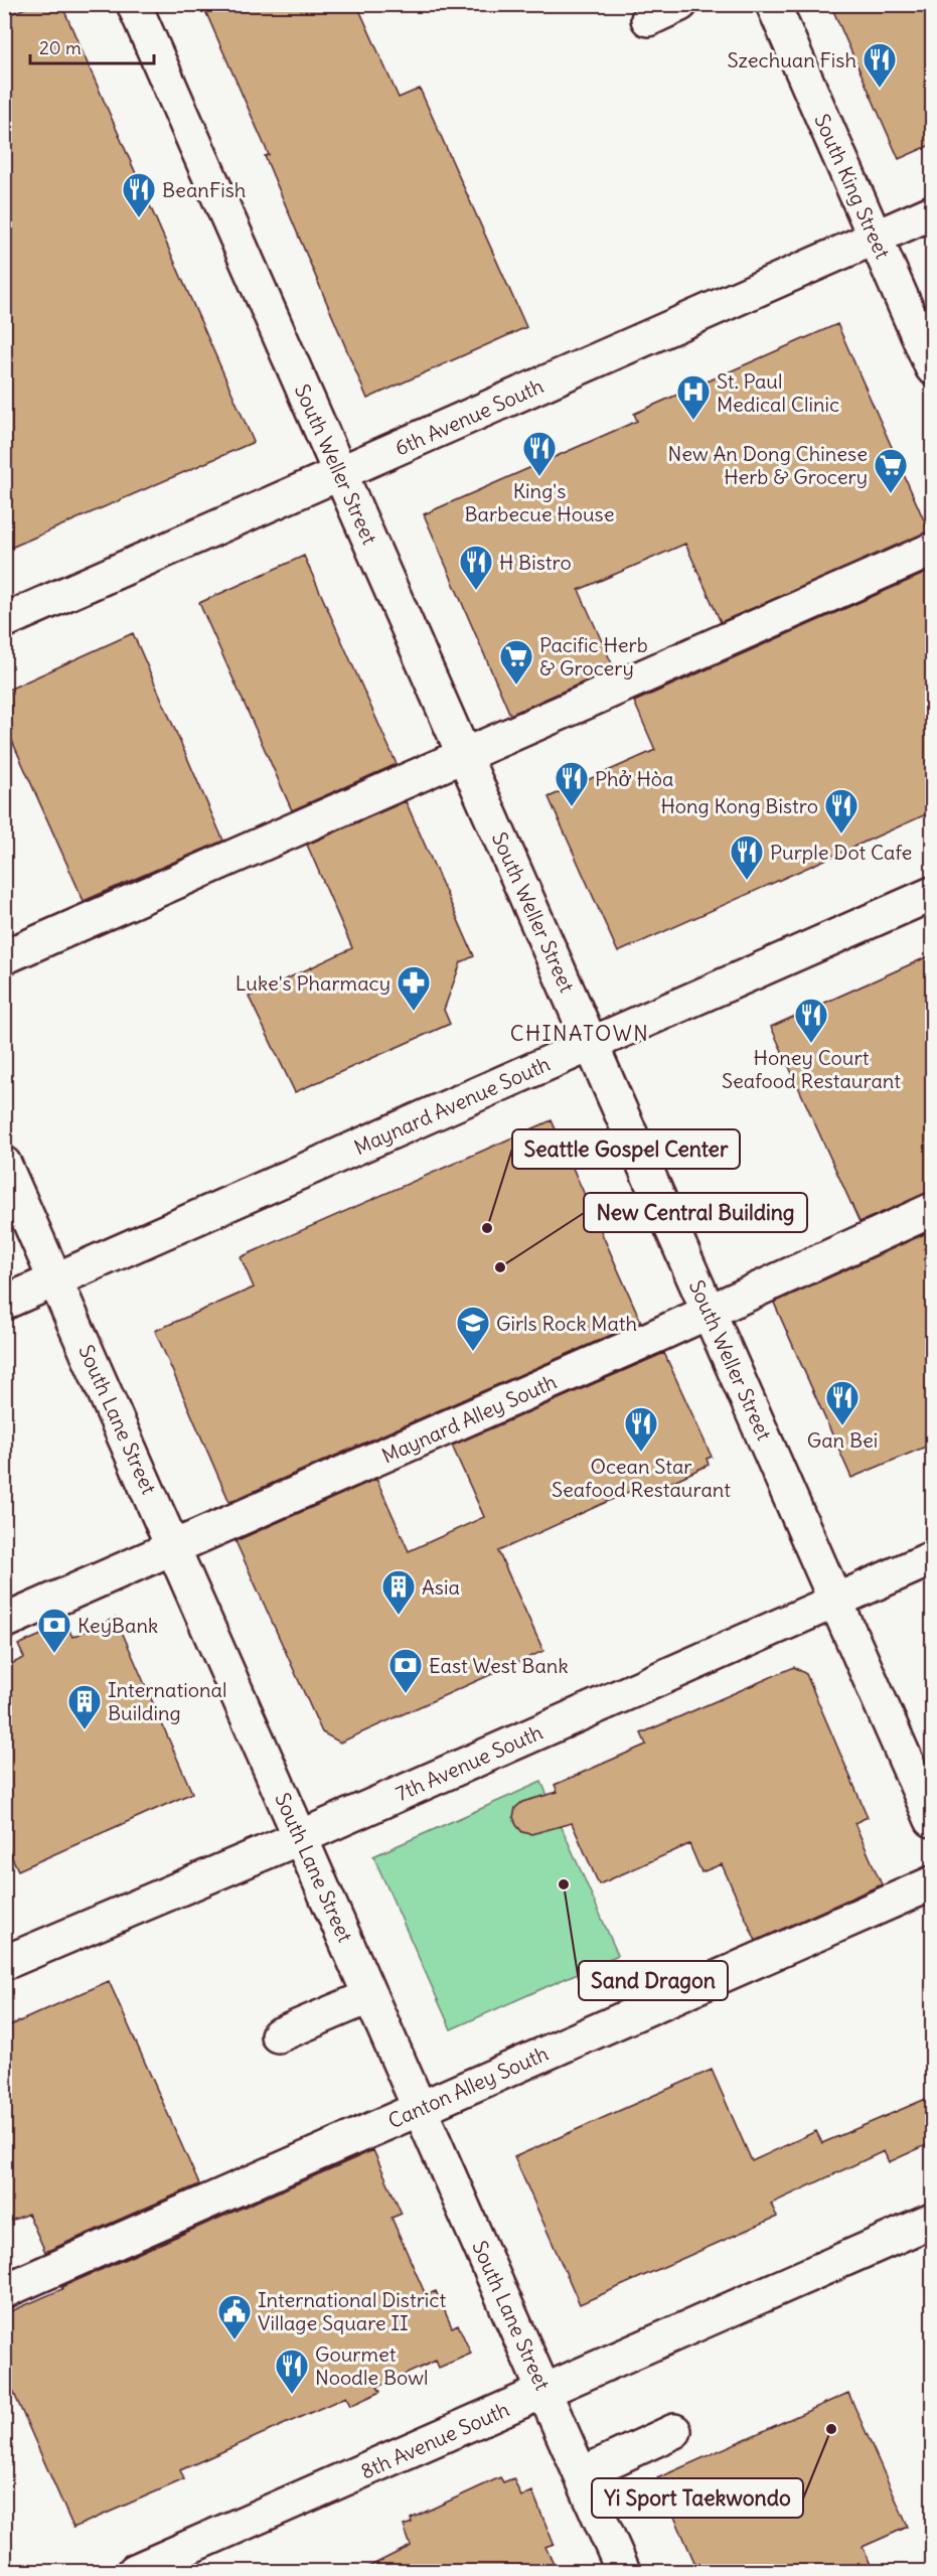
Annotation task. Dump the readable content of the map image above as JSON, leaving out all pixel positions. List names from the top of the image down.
{
  "streets": {
    "street": [
      "South King Street",
      "6th Avenue South",
      "South Weller Street",
      "Maynard Avenue South",
      "Maynard Alley South",
      "South Lane Street",
      "7th Avenue South",
      "Canton Alley South",
      "8th Avenue South"
    ]
  },
  "crossings": [
    ["South King Street", "6th Avenue South"],
    ["6th Avenue South", "South Weller Street"],
    ["South Weller Street", "Maynard Avenue South"],
    ["South Weller Street", "Maynard Alley South"],
    ["South Weller Street", "7th Avenue South"],
    ["Maynard Avenue South", "South Lane Street"],
    ["Maynard Alley South", "South Lane Street"],
    ["South Lane Street", "7th Avenue South"],
    ["South Lane Street", "Canton Alley South"],
    ["South Lane Street", "8th Avenue South"]
  ],
  "districts": ["CHINATOWN"],
  "places": {
    "restaurant": [
      "Szechuan Fish",
      "BeanFish",
      "King's Barbecue House",
      "H Bistro",
      "Phở Hòa",
      "Hong Kong Bistro",
      "Purple Dot Cafe",
      "Honey Court Seafood Restaurant",
      "Gan Bei",
      "Ocean Star Seafood Restaurant",
      "Gourmet Noodle Bowl"
    ],
    "hospital": ["St. Paul Medical Clinic"],
    "supermarket": ["New An Dong Chinese Herb & Grocery", "Pacific Herb & Grocery"],
    "pharmacy": ["Luke's Pharmacy"],
    "other": [
      "Seattle Gospel Center",
      "New Central Building",
      "Sand Dragon",
      "Yi Sport Taekwondo"
    ],
    "school or university": ["Girls Rock Math"],
    "building": ["Asia", "International Building"],
    "bank": ["KeyBank", "East West Bank"],
    "public building": ["International District Village Square II"]
  },
  "scale_bar": "20 m"
}
